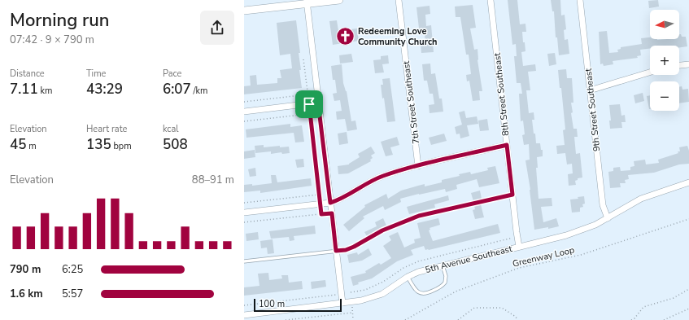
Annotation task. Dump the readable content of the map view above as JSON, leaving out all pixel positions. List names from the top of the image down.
{
  "streets": {
    "street": [
      "8th Street Southeast",
      "7th Street Southeast",
      "9th Street Southeast",
      "5th Avenue Southeast"
    ],
    "path": ["Greenway Loop"]
  },
  "crossings": [
    ["8th Street Southeast", "5th Avenue Southeast"],
    ["9th Street Southeast", "5th Avenue Southeast"]
  ],
  "places": {
    "church": ["Redeeming Love Community Church"]
  },
  "scale_bar": "100 m",
  "north": "left",
  "page": {
    "heading": ["Morning run", "07:42 · 9 × 790 m"],
    "map_buttons": ["+", "−"],
    "stats": [
      ["Distance", "7.11 km"],
      ["Time", "43:29"],
      ["Pace", "6:07 /km"],
      ["Elevation", "45 m"],
      ["Heart rate", "135 bpm"],
      ["kcal", "508"]
    ],
    "chart": ["Elevation", "88–91 m"],
    "list": [
      {
        "name": "790 m",
        "note": "6:25"
      },
      {
        "name": "1.6 km",
        "note": "5:57"
      }
    ],
    "scale": "100 m"
  }
}
